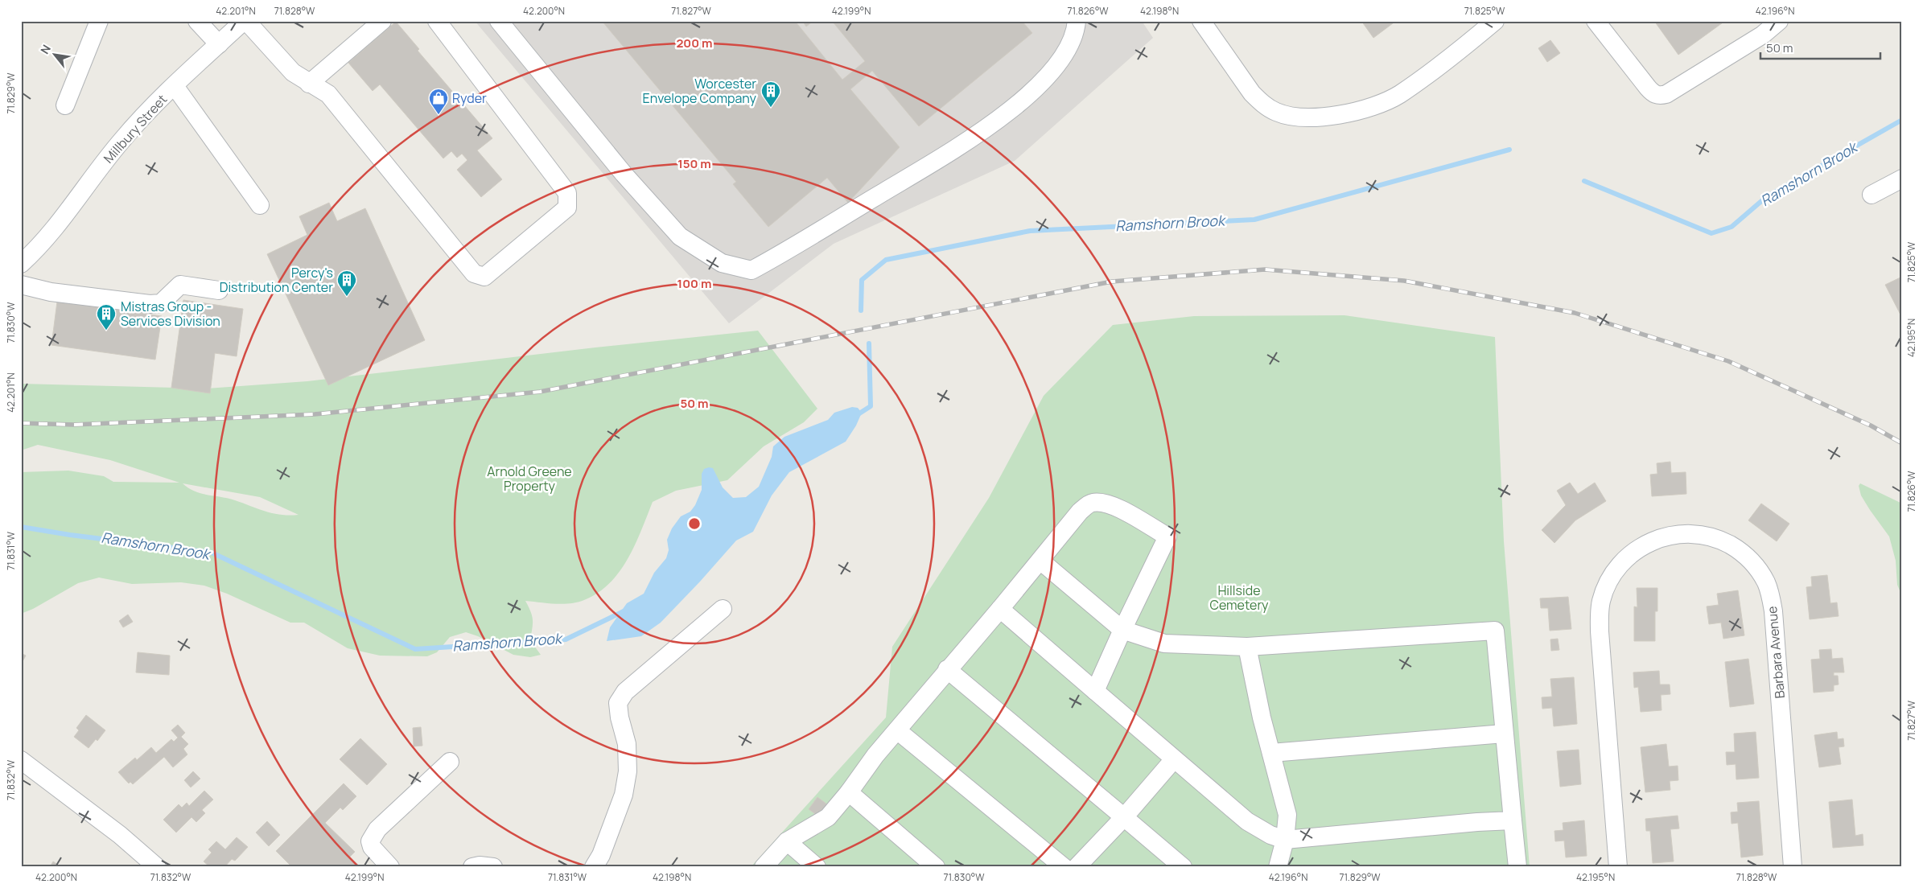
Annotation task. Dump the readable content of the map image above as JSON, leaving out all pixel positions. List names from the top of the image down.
{
  "streets": {
    "street": ["Millbury Street", "Barbara Avenue"]
  },
  "water": ["Ramshorn Brook"],
  "parks": ["Arnold Greene Property", "Hillside Cemetery"],
  "places": {
    "building": ["Worcester Envelope Company", "Percy's Distribution Center", "Mistras Group - Services Division"],
    "shop": ["Ryder"]
  },
  "scale_bar": "50 m",
  "north": "top left",
  "coordinates": [
    "42.201°N",
    "71.828°W",
    "42.200°N",
    "71.827°W",
    "42.199°N",
    "71.826°W",
    "42.198°N",
    "71.825°W",
    "42.196°N",
    "71.829°W",
    "71.830°W",
    "42.195°N",
    "71.831°W",
    "71.832°W"
  ],
  "rings": [
    "200 m",
    "150 m",
    "100 m",
    "50 m"
  ]
}
